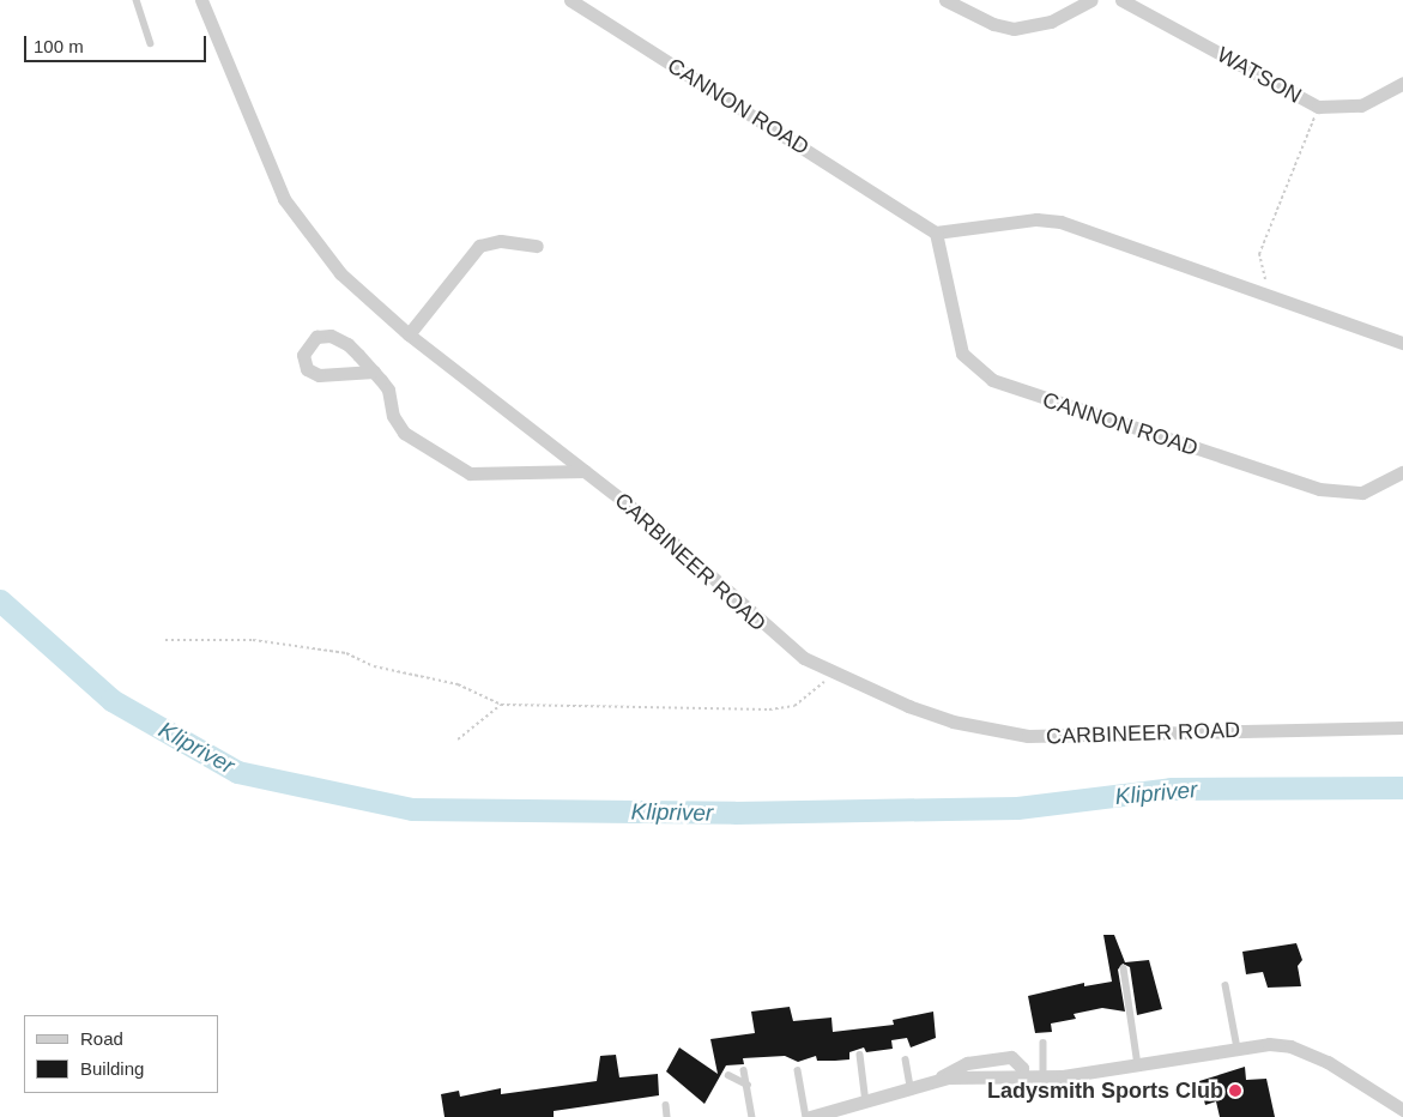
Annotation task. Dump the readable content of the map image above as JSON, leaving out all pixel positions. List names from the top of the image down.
{
  "streets": {
    "street": ["WATSON", "CANNON ROAD", "CARBINEER ROAD"]
  },
  "water": ["Klipriver"],
  "places": ["Ladysmith Sports Club"],
  "legend": ["Road", "Building"],
  "scale_bar": "100 m"
}
